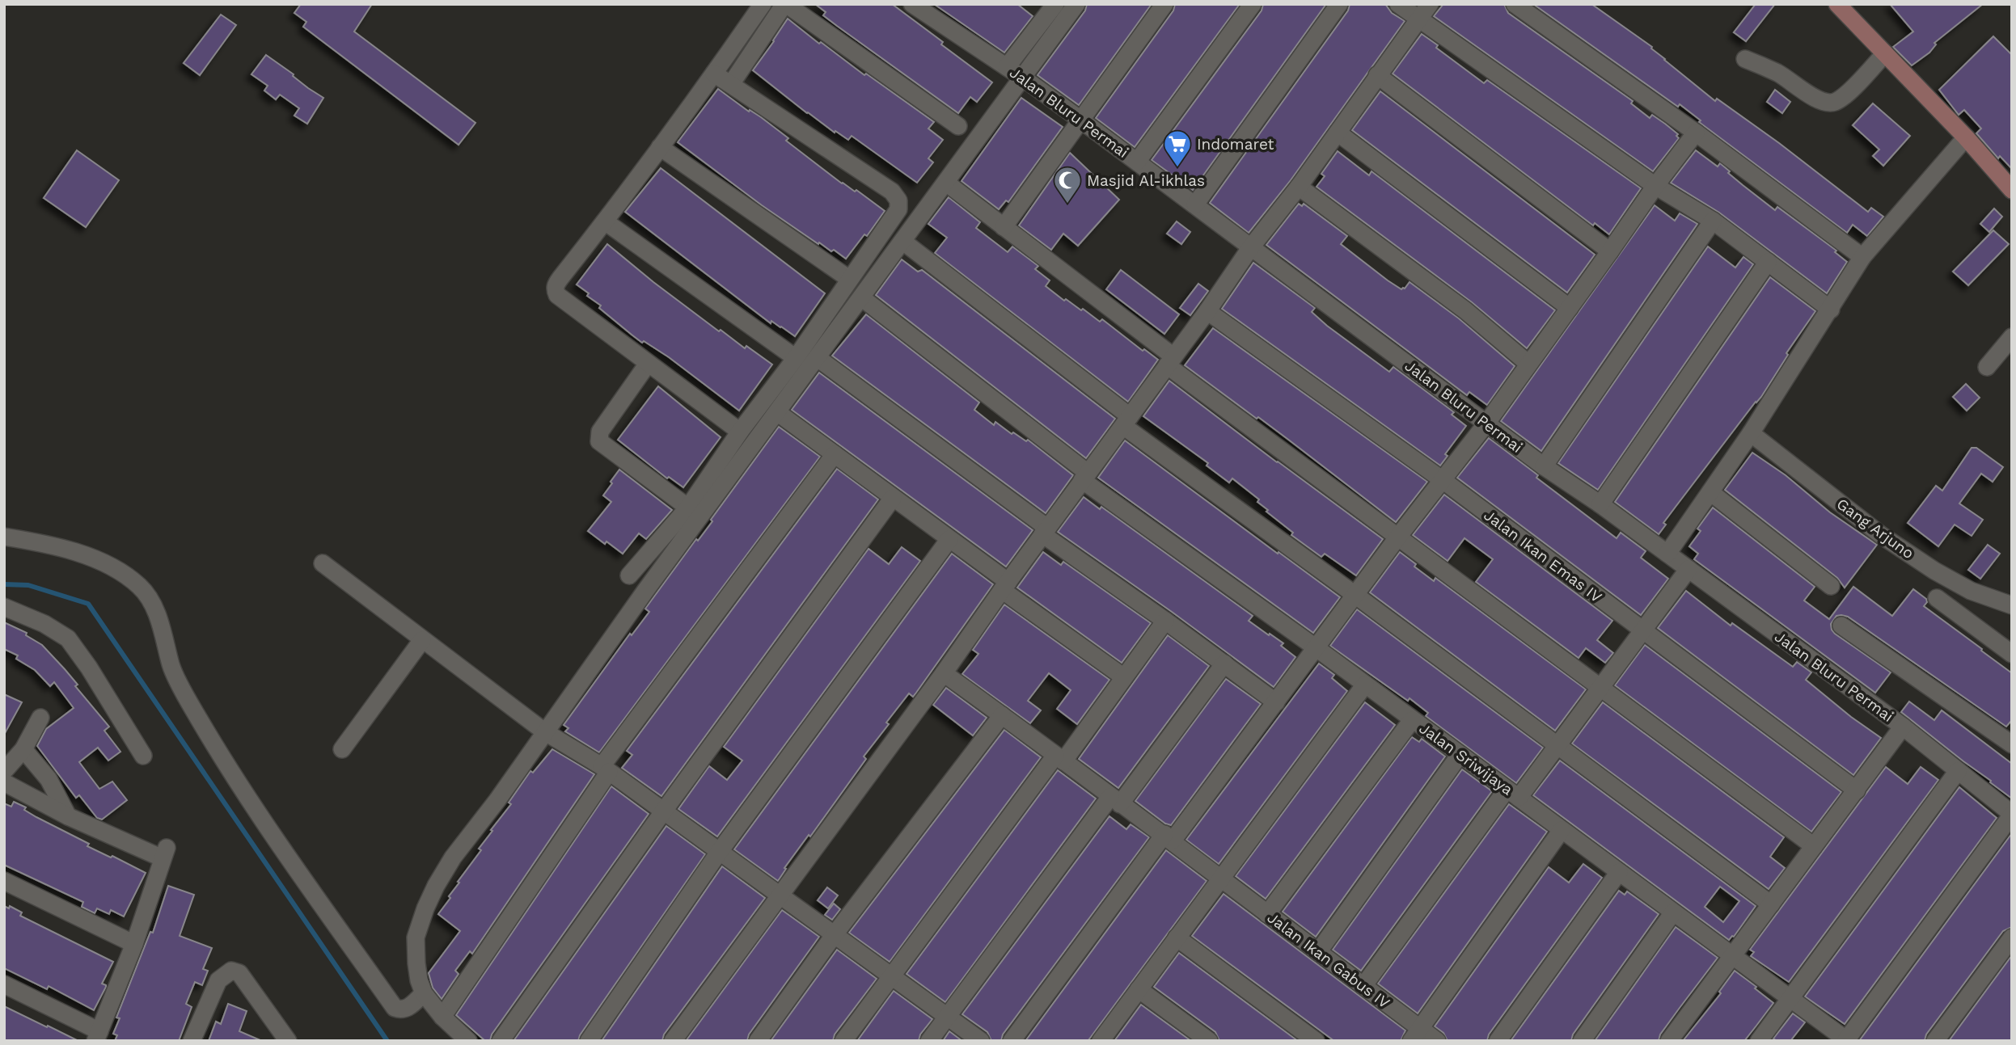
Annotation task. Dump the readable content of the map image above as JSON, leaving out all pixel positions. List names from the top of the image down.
{
  "streets": {
    "street": [
      "Jalan Bluru Permai",
      "Gang Arjuno",
      "Jalan Ikan Emas IV",
      "Jalan Sriwijaya",
      "Jalan Ikan Gabus IV"
    ]
  },
  "places": {
    "supermarket": ["Indomaret"],
    "mosque": ["Masjid Al-ikhlas"]
  }
}
